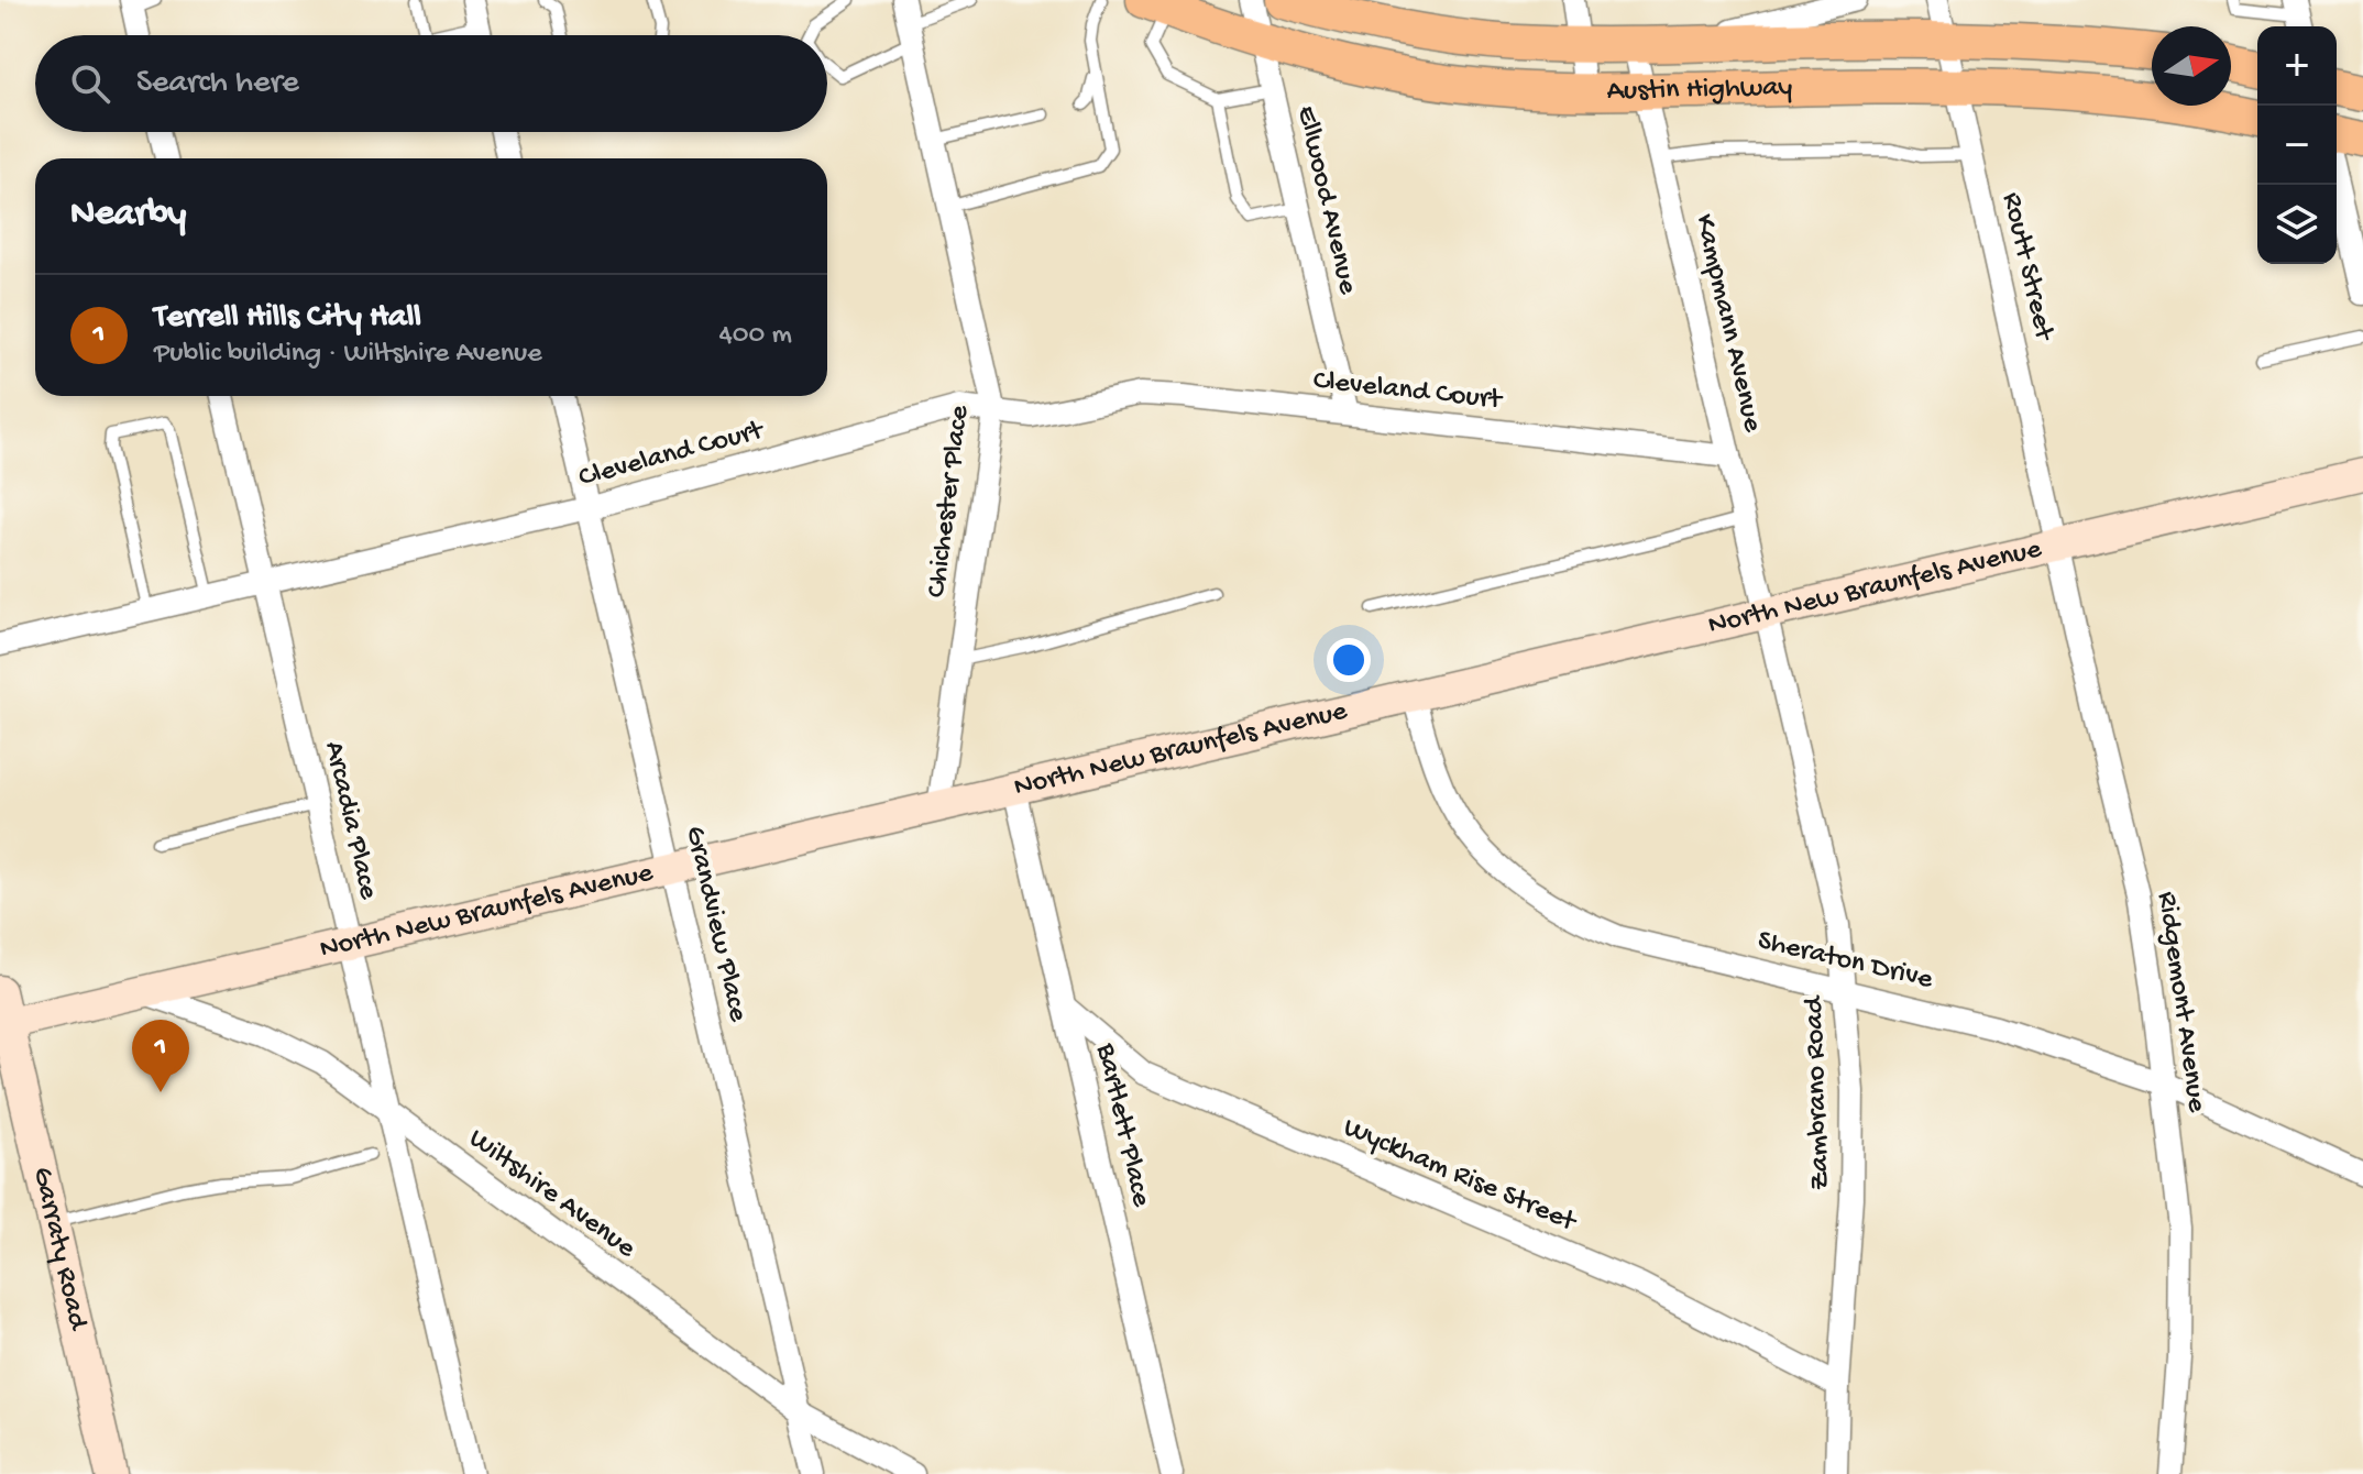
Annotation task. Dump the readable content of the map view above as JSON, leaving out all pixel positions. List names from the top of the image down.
{
  "streets": {
    "main road": ["Austin Highway"],
    "street": [
      "Ellwood Avenue",
      "Routt Street",
      "Kampmann Avenue",
      "Cleveland Court",
      "Chichester Place",
      "North New Braunfels Avenue",
      "Arcadia Place",
      "Grandview Place",
      "Sheraton Drive",
      "Ridgemont Avenue",
      "Zambrano Road",
      "Bartlett Place",
      "Wyckham Rise Street",
      "Wiltshire Avenue",
      "Garraty Road"
    ]
  },
  "crossings": [
    ["Austin Highway", "Ellwood Avenue"],
    ["Austin Highway", "Routt Street"],
    ["Austin Highway", "Kampmann Avenue"],
    ["Ellwood Avenue", "Cleveland Court"],
    ["Routt Street", "North New Braunfels Avenue"],
    ["Routt Street", "Ridgemont Avenue"],
    ["Kampmann Avenue", "Cleveland Court"],
    ["Kampmann Avenue", "North New Braunfels Avenue"],
    ["Kampmann Avenue", "Zambrano Road"],
    ["Cleveland Court", "Chichester Place"],
    ["Cleveland Court", "Arcadia Place"],
    ["Cleveland Court", "Grandview Place"],
    ["Chichester Place", "North New Braunfels Avenue"],
    ["North New Braunfels Avenue", "Arcadia Place"],
    ["North New Braunfels Avenue", "Grandview Place"],
    ["North New Braunfels Avenue", "Sheraton Drive"],
    ["North New Braunfels Avenue", "Ridgemont Avenue"],
    ["North New Braunfels Avenue", "Zambrano Road"],
    ["North New Braunfels Avenue", "Bartlett Place"],
    ["North New Braunfels Avenue", "Wiltshire Avenue"],
    ["North New Braunfels Avenue", "Garraty Road"],
    ["Arcadia Place", "Wiltshire Avenue"],
    ["Grandview Place", "Wiltshire Avenue"],
    ["Sheraton Drive", "Ridgemont Avenue"],
    ["Sheraton Drive", "Zambrano Road"],
    ["Zambrano Road", "Wyckham Rise Street"],
    ["Bartlett Place", "Wyckham Rise Street"]
  ],
  "north": "right",
  "page": {
    "map_buttons": ["+", "−"],
    "search": "Search here",
    "heading": "Nearby",
    "list": [
      {
        "mark": "1",
        "name": "Terrell Hills City Hall",
        "note": "Public building · Wiltshire Avenue",
        "value": "400 m"
      }
    ],
    "pins": "1"
  }
}
